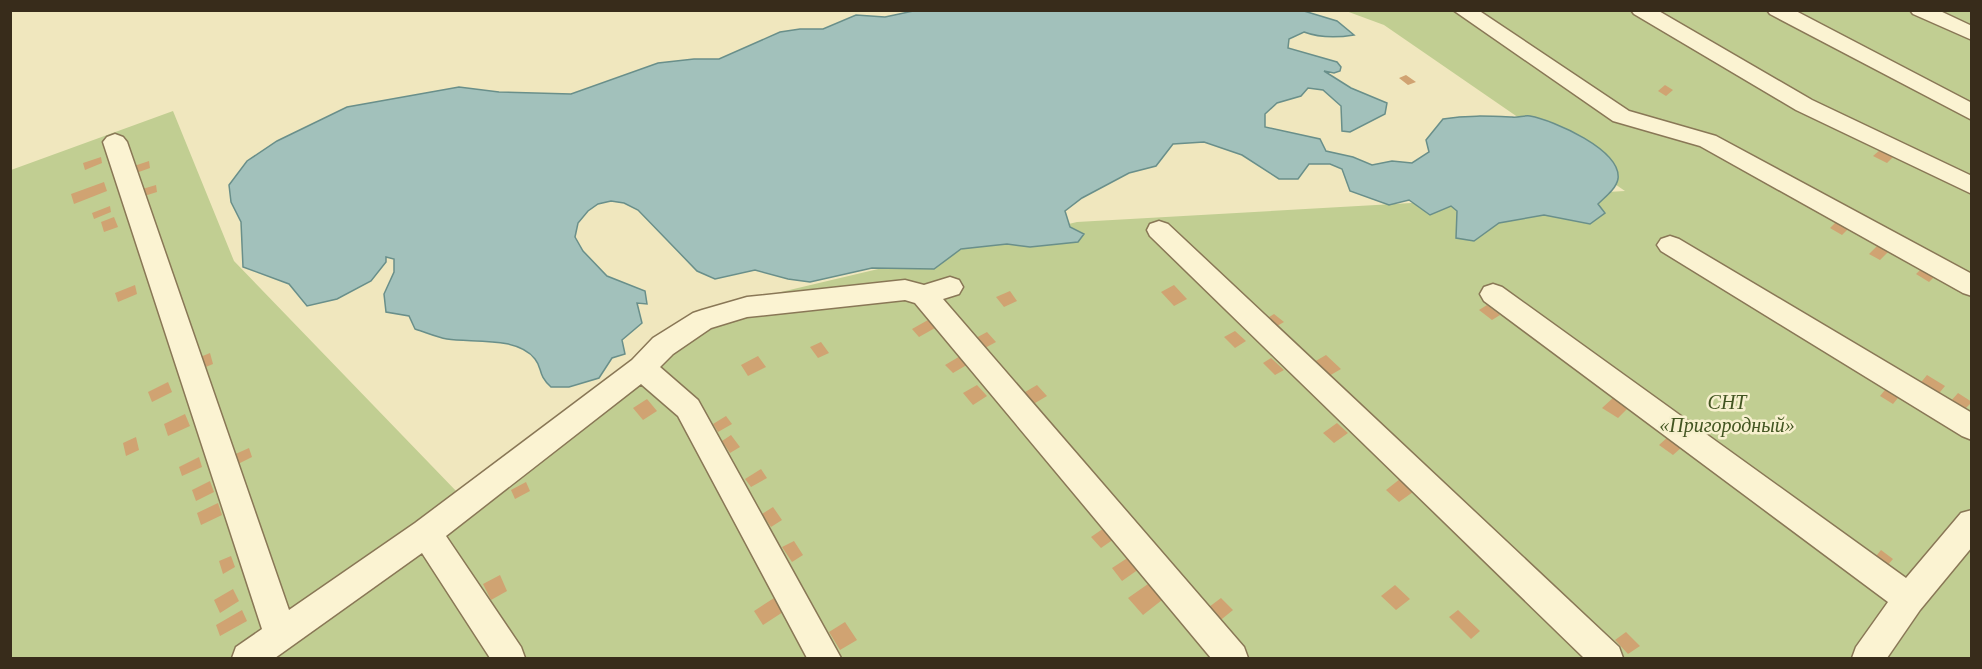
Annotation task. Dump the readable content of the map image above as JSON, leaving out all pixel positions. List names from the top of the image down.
{
  "parks": ["СНТ «Пригородный»"]
}
